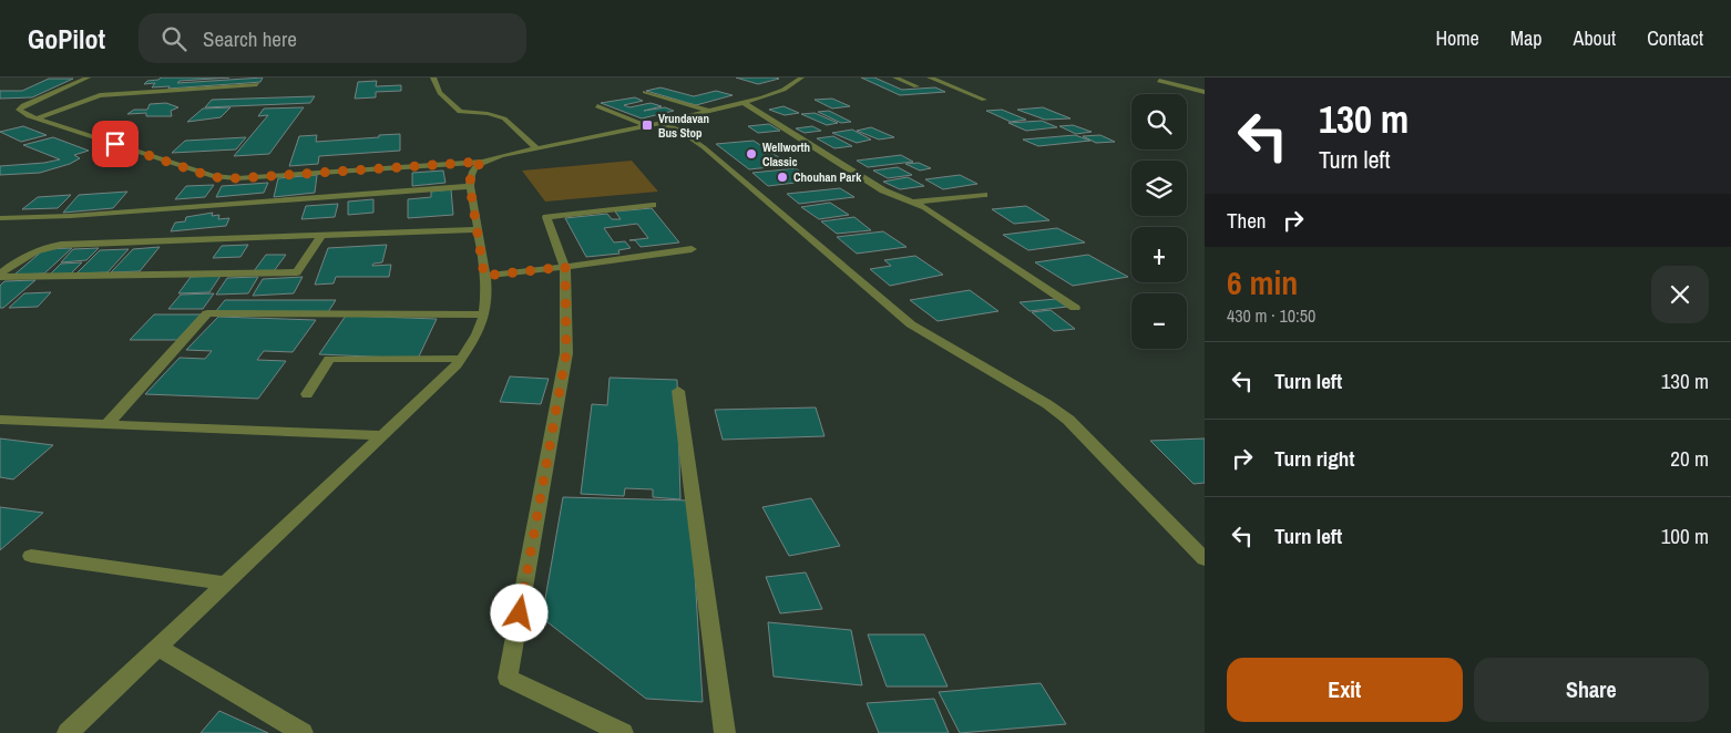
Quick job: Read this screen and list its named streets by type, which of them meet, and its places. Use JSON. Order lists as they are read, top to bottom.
{
  "places": {
    "transit": ["Vrundavan Bus Stop"],
    "other": ["Wellworth Classic", "Chouhan Park"]
  },
  "page": {
    "header": "GoPilot",
    "search": "Search here",
    "nav": [
      "Home",
      "Map",
      "About",
      "Contact"
    ],
    "turn": ["130 m", "Turn left"],
    "map_buttons": ["+", "−"],
    "then": "Then",
    "heading": ["6 min", "430 m · 10:50"],
    "list": [
      {
        "name": "Turn left",
        "value": "130 m"
      },
      {
        "name": "Turn right",
        "value": "20 m"
      },
      {
        "name": "Turn left",
        "value": "100 m"
      }
    ],
    "buttons": ["Exit", "Share"]
  }
}
